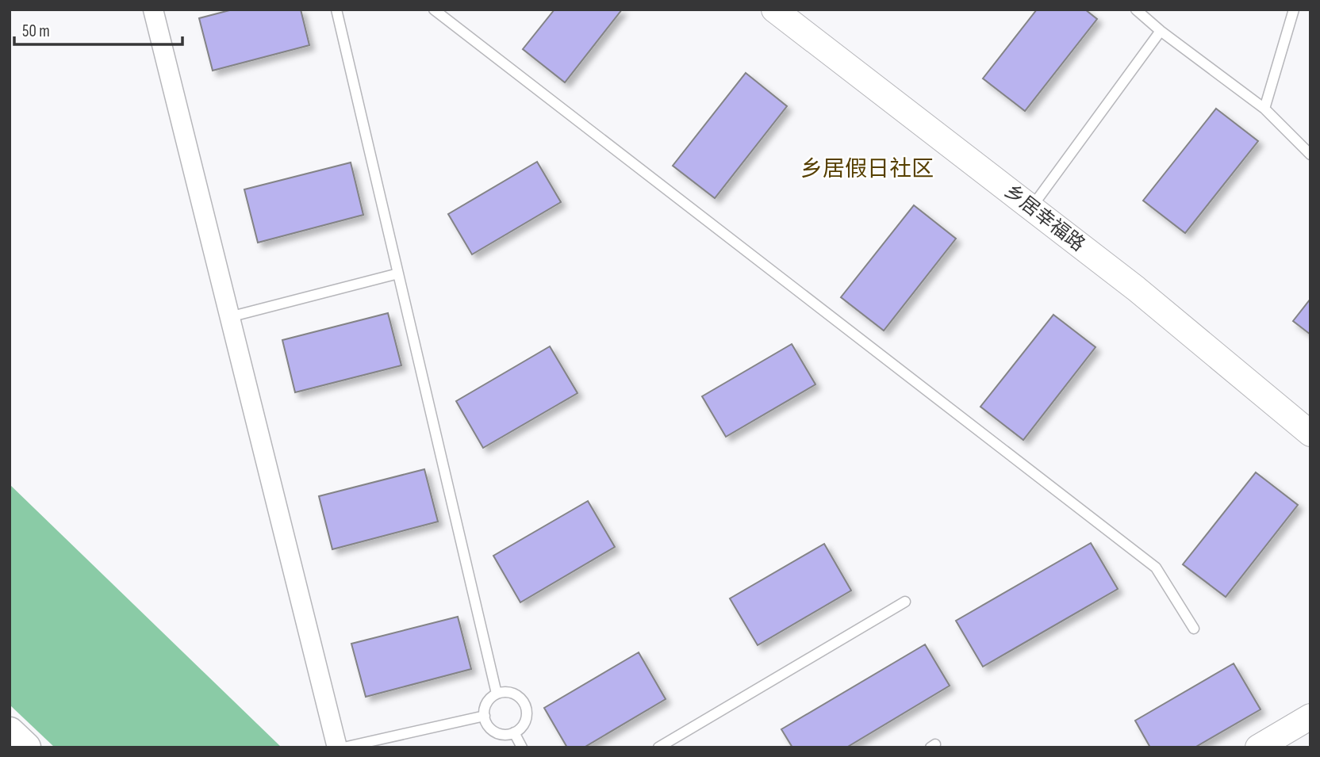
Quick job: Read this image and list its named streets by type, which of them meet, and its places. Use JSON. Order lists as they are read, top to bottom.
{
  "streets": {
    "street": ["乡居幸福路"]
  },
  "districts": ["乡居假日社区"],
  "scale_bar": "50 m"
}
